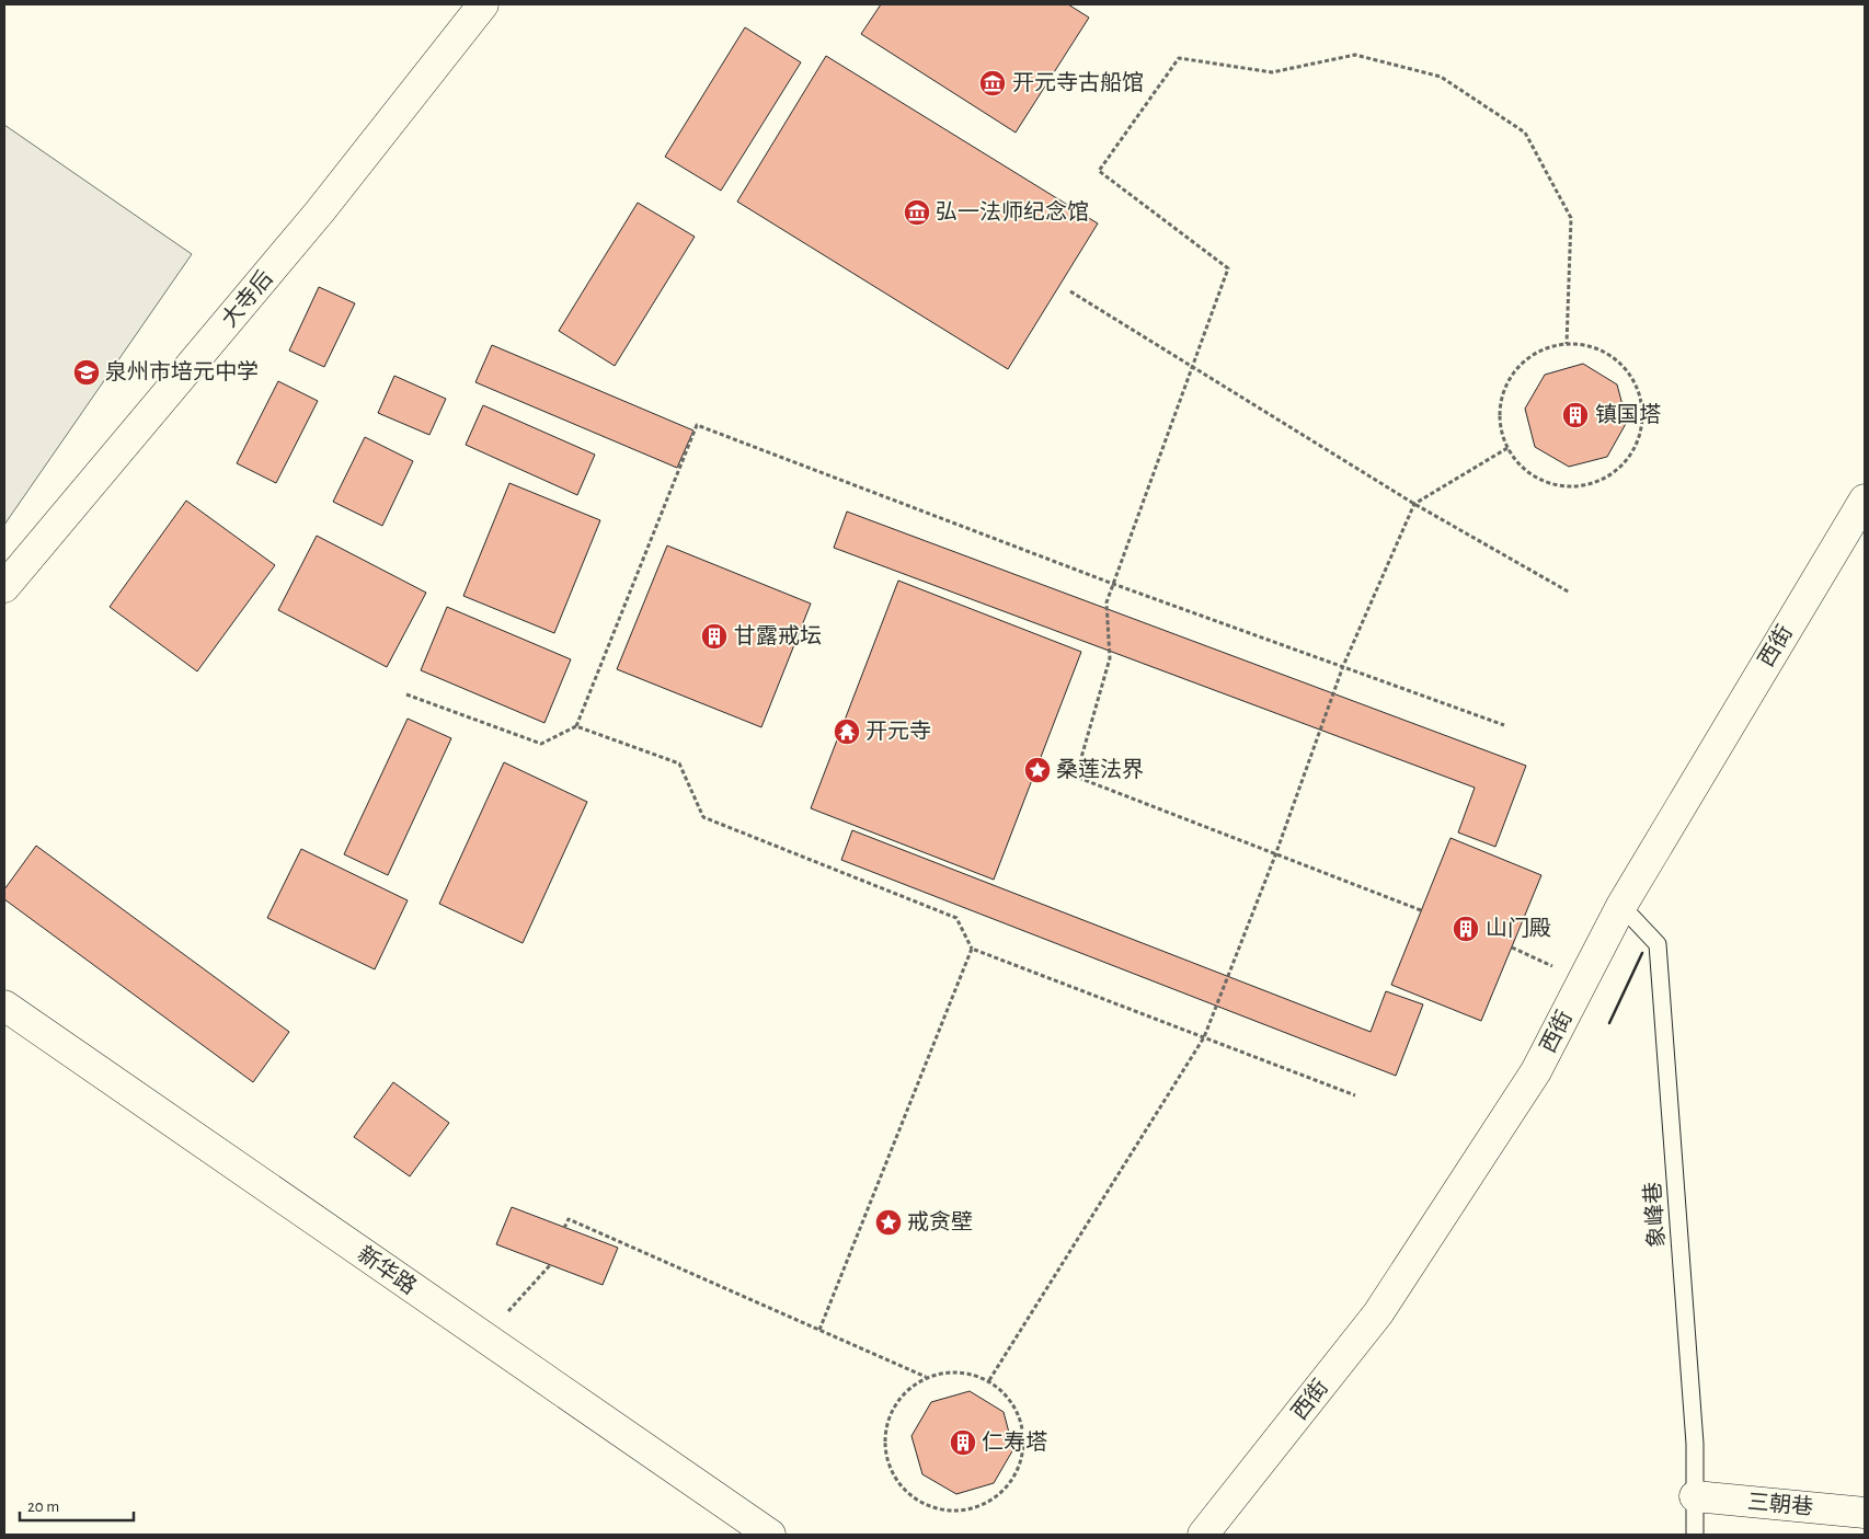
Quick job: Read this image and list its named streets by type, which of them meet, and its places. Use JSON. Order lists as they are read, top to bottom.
{
  "streets": {
    "street": [
      "大寺后",
      "西街",
      "新华路",
      "三朝巷"
    ],
    "lane": ["象峰巷"]
  },
  "crossings": [
    ["西街", "象峰巷"],
    ["象峰巷", "三朝巷"]
  ],
  "places": {
    "museum": ["开元寺古船馆", "弘一法师纪念馆"],
    "school or university": ["泉州市培元中学"],
    "building": [
      "镇国塔",
      "甘露戒坛",
      "山门殿",
      "仁寿塔"
    ],
    "temple": ["开元寺"],
    "place": ["桑莲法界", "戒贪壁"]
  },
  "scale_bar": "20 m"
}
